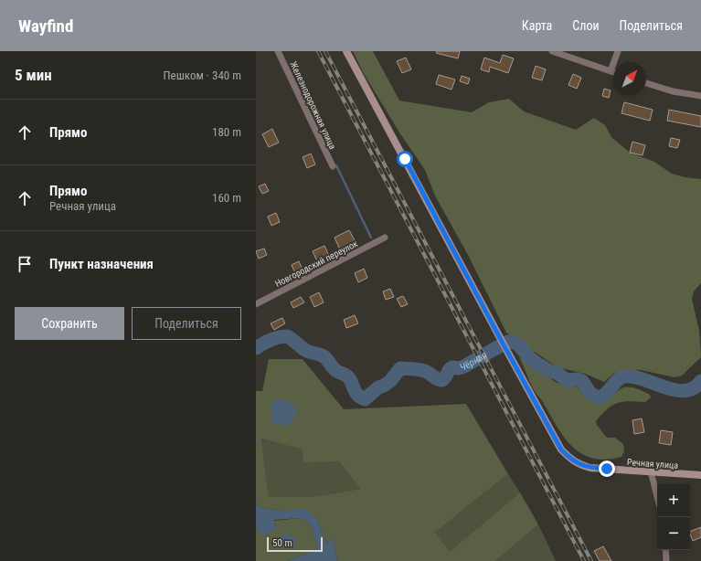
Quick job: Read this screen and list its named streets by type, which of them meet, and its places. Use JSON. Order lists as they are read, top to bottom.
{
  "streets": {
    "street": ["Железнодорожная улица", "Новгородский переулок", "Речная улица"]
  },
  "water": ["Чёрная"],
  "scale_bar": "50 m",
  "north": "top right",
  "page": {
    "header": "Wayfind",
    "nav": ["Карта", "Слои", "Поделиться"],
    "heading": ["5 мин", "Пешком · 340 m"],
    "list": [
      ["Прямо", "180 m"],
      ["Прямо", "Речная улица", "160 m"],
      "Пункт назначения"
    ],
    "buttons": ["Сохранить", "Поделиться"],
    "map_buttons": ["+", "−"],
    "scale": "50 m"
  }
}
